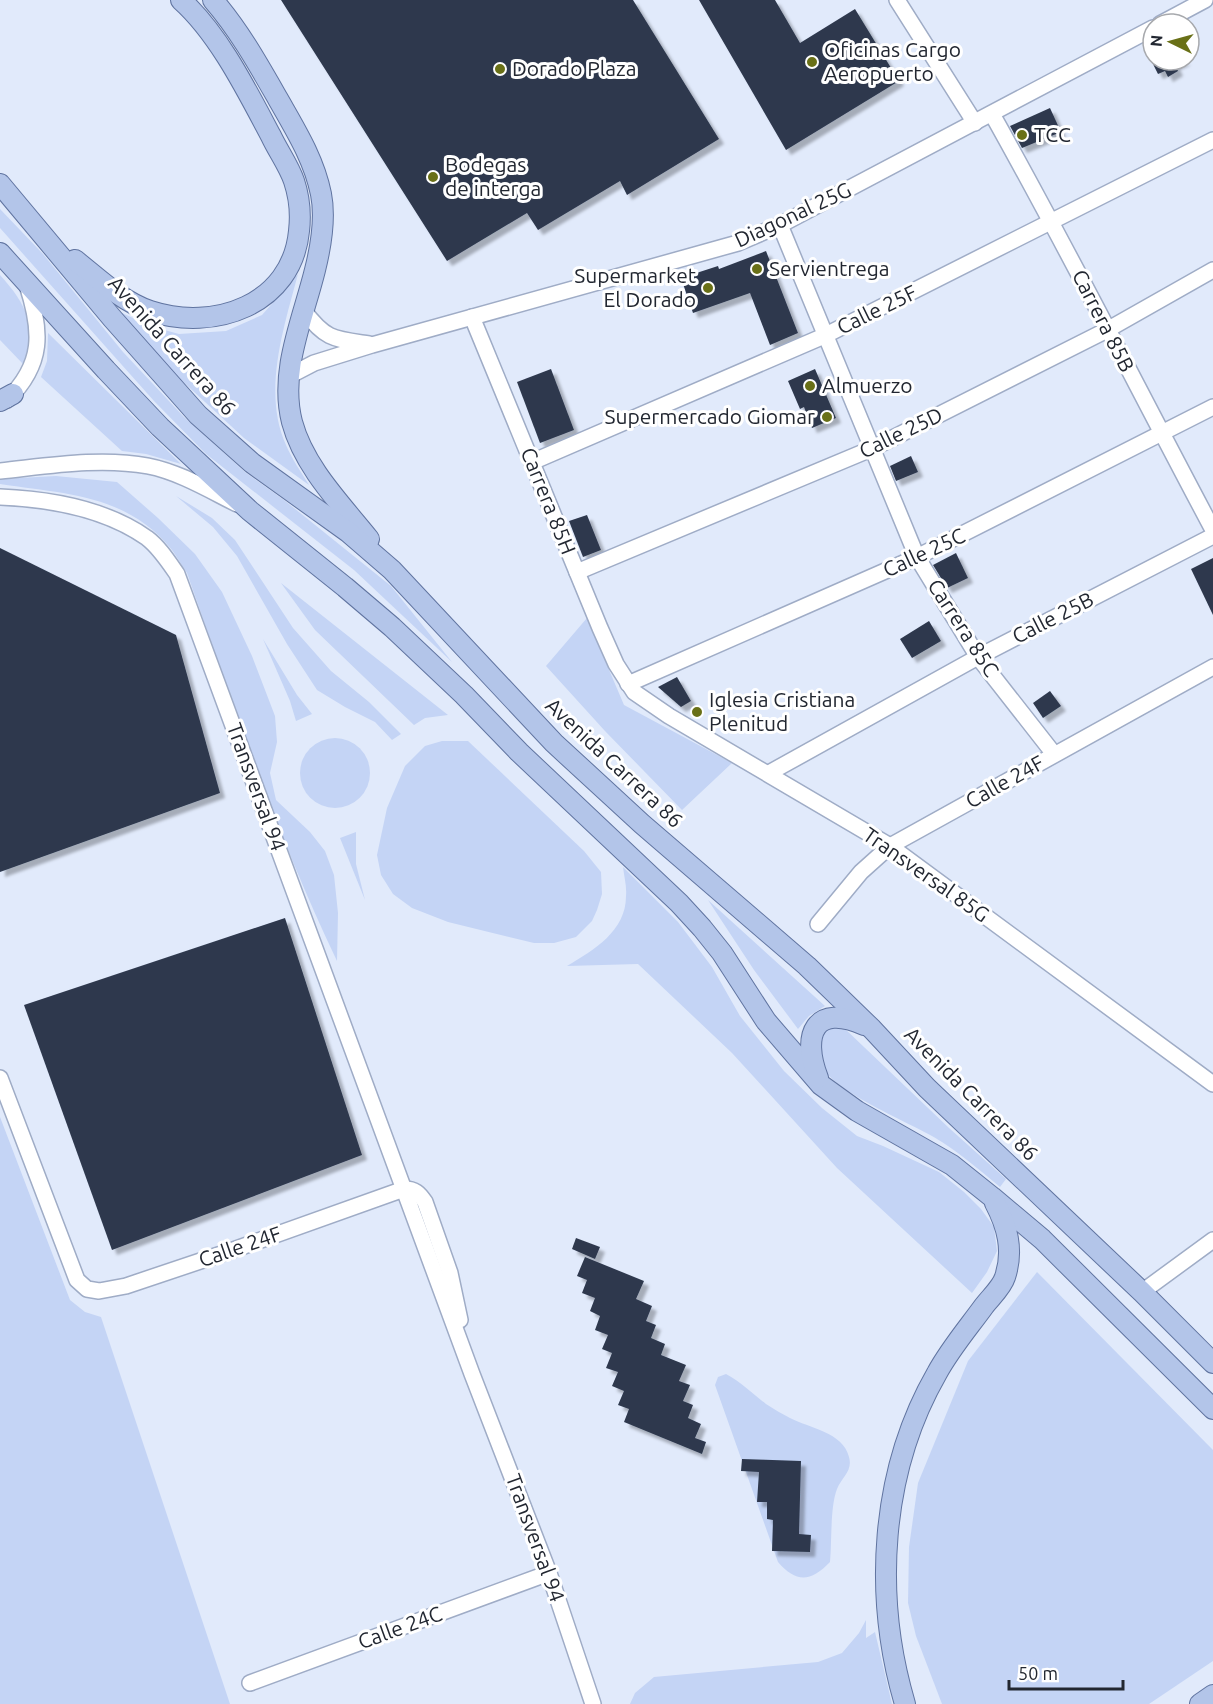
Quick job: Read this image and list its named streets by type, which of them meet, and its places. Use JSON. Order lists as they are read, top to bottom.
{
  "streets": {
    "main road": ["Avenida Carrera 86"],
    "street": [
      "Diagonal 25G",
      "Calle 25F",
      "Carrera 85B",
      "Calle 25D",
      "Carrera 85H",
      "Calle 25C",
      "Calle 25B",
      "Carrera 85C",
      "Calle 24F",
      "Transversal 94",
      "Transversal 85G",
      "Calle 24C"
    ]
  },
  "crossings": [
    ["Diagonal 25G", "Carrera 85B"],
    ["Diagonal 25G", "Carrera 85H"],
    ["Diagonal 25G", "Carrera 85C"],
    ["Calle 25F", "Carrera 85B"],
    ["Calle 25F", "Carrera 85H"],
    ["Calle 25F", "Carrera 85C"],
    ["Carrera 85B", "Calle 25D"],
    ["Carrera 85B", "Calle 25C"],
    ["Calle 25D", "Carrera 85H"],
    ["Calle 25D", "Carrera 85C"],
    ["Carrera 85H", "Calle 25C"],
    ["Carrera 85H", "Transversal 85G"],
    ["Calle 25C", "Carrera 85C"],
    ["Calle 25C", "Transversal 85G"],
    ["Calle 25B", "Carrera 85C"],
    ["Calle 25B", "Transversal 85G"],
    ["Carrera 85C", "Calle 24F"],
    ["Calle 24F", "Transversal 94"],
    ["Calle 24F", "Transversal 85G"],
    ["Transversal 94", "Calle 24C"]
  ],
  "places": [
    "Oficinas Cargo Aeropuerto",
    "Dorado Plaza",
    "TCC",
    "Bodegas de interga",
    "Servientrega",
    "Supermarket El Dorado",
    "Almuerzo",
    "Supermercado Giomar",
    "Iglesia Cristiana Plenitud"
  ],
  "scale_bar": "50 m",
  "north": "left"
}
